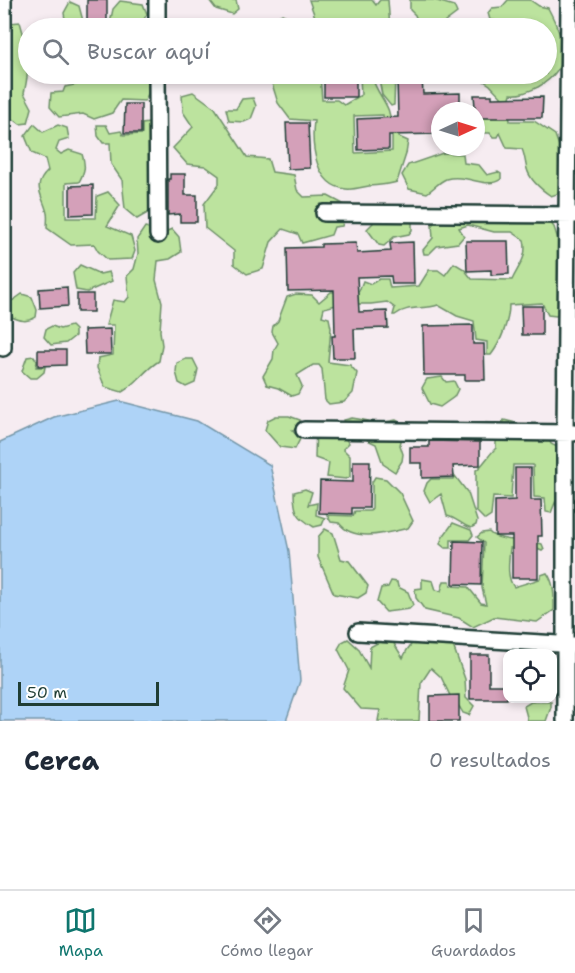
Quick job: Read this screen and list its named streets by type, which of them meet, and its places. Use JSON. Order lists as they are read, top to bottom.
{
  "scale_bar": "50 m",
  "north": "right",
  "page": {
    "search": "Buscar aquí",
    "scale": "50 m",
    "heading": ["Cerca", "0 resultados"],
    "nav": ["Mapa", "Cómo llegar", "Guardados"]
  }
}
